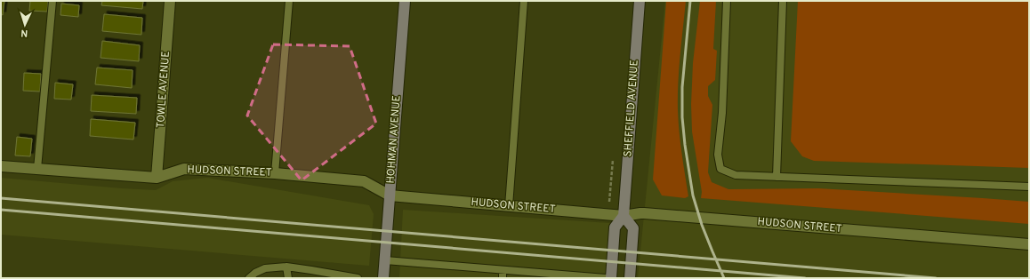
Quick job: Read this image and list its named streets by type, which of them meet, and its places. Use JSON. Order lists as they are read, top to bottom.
{
  "streets": {
    "main road": ["SHEFFIELD AVENUE", "HOHMAN AVENUE"],
    "street": ["TOWLE AVENUE", "HUDSON STREET"]
  },
  "crossings": [
    ["TOWLE AVENUE", "HUDSON STREET"],
    ["SHEFFIELD AVENUE", "HUDSON STREET"],
    ["HOHMAN AVENUE", "HUDSON STREET"]
  ],
  "north": "bottom"
}
